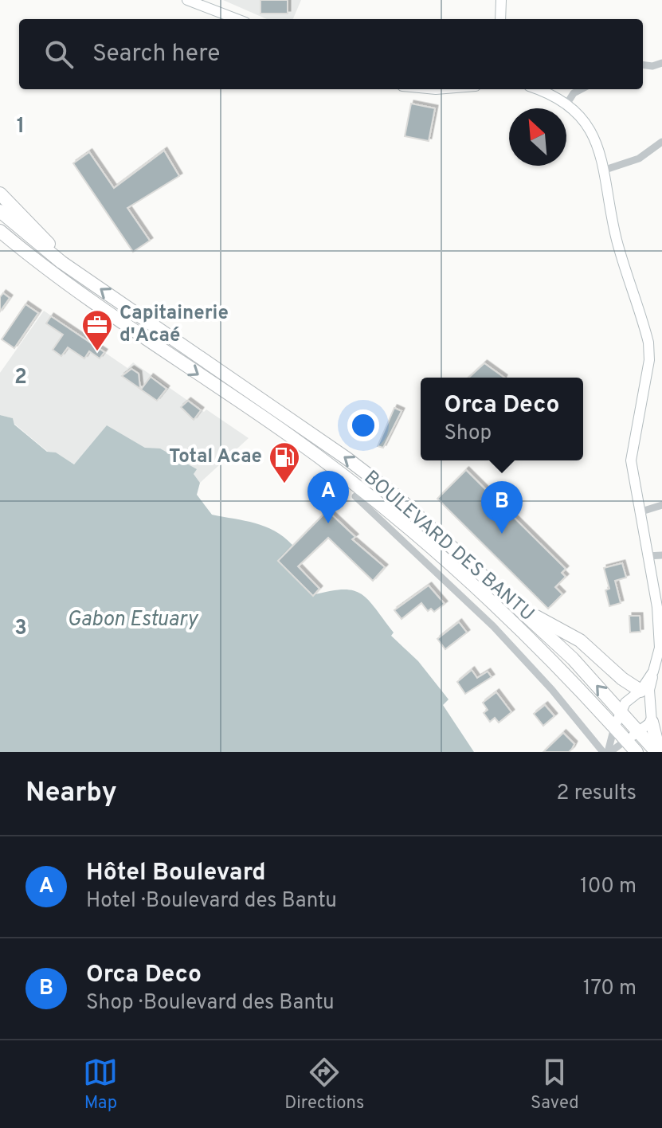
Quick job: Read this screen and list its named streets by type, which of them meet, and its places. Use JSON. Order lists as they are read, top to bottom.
{
  "streets": {
    "highway": ["BOULEVARD DES BANTU"]
  },
  "water": ["Gabon Estuary"],
  "places": {
    "office": ["Capitainerie d'Acaé"],
    "fuel station": ["Total Acae"]
  },
  "north": "top left",
  "page": {
    "search": "Search here",
    "popup": ["Orca Deco", "Shop"],
    "pins": ["A", "B"],
    "heading": ["Nearby", "2 results"],
    "list": [
      {
        "mark": "A",
        "name": "Hôtel Boulevard",
        "note": "Hotel · Boulevard des Bantu",
        "value": "100 m"
      },
      {
        "mark": "B",
        "name": "Orca Deco",
        "note": "Shop · Boulevard des Bantu",
        "value": "170 m"
      }
    ],
    "nav": ["Map", "Directions", "Saved"]
  },
  "grid": {
    "rows": ["1", "2", "3"]
  }
}
